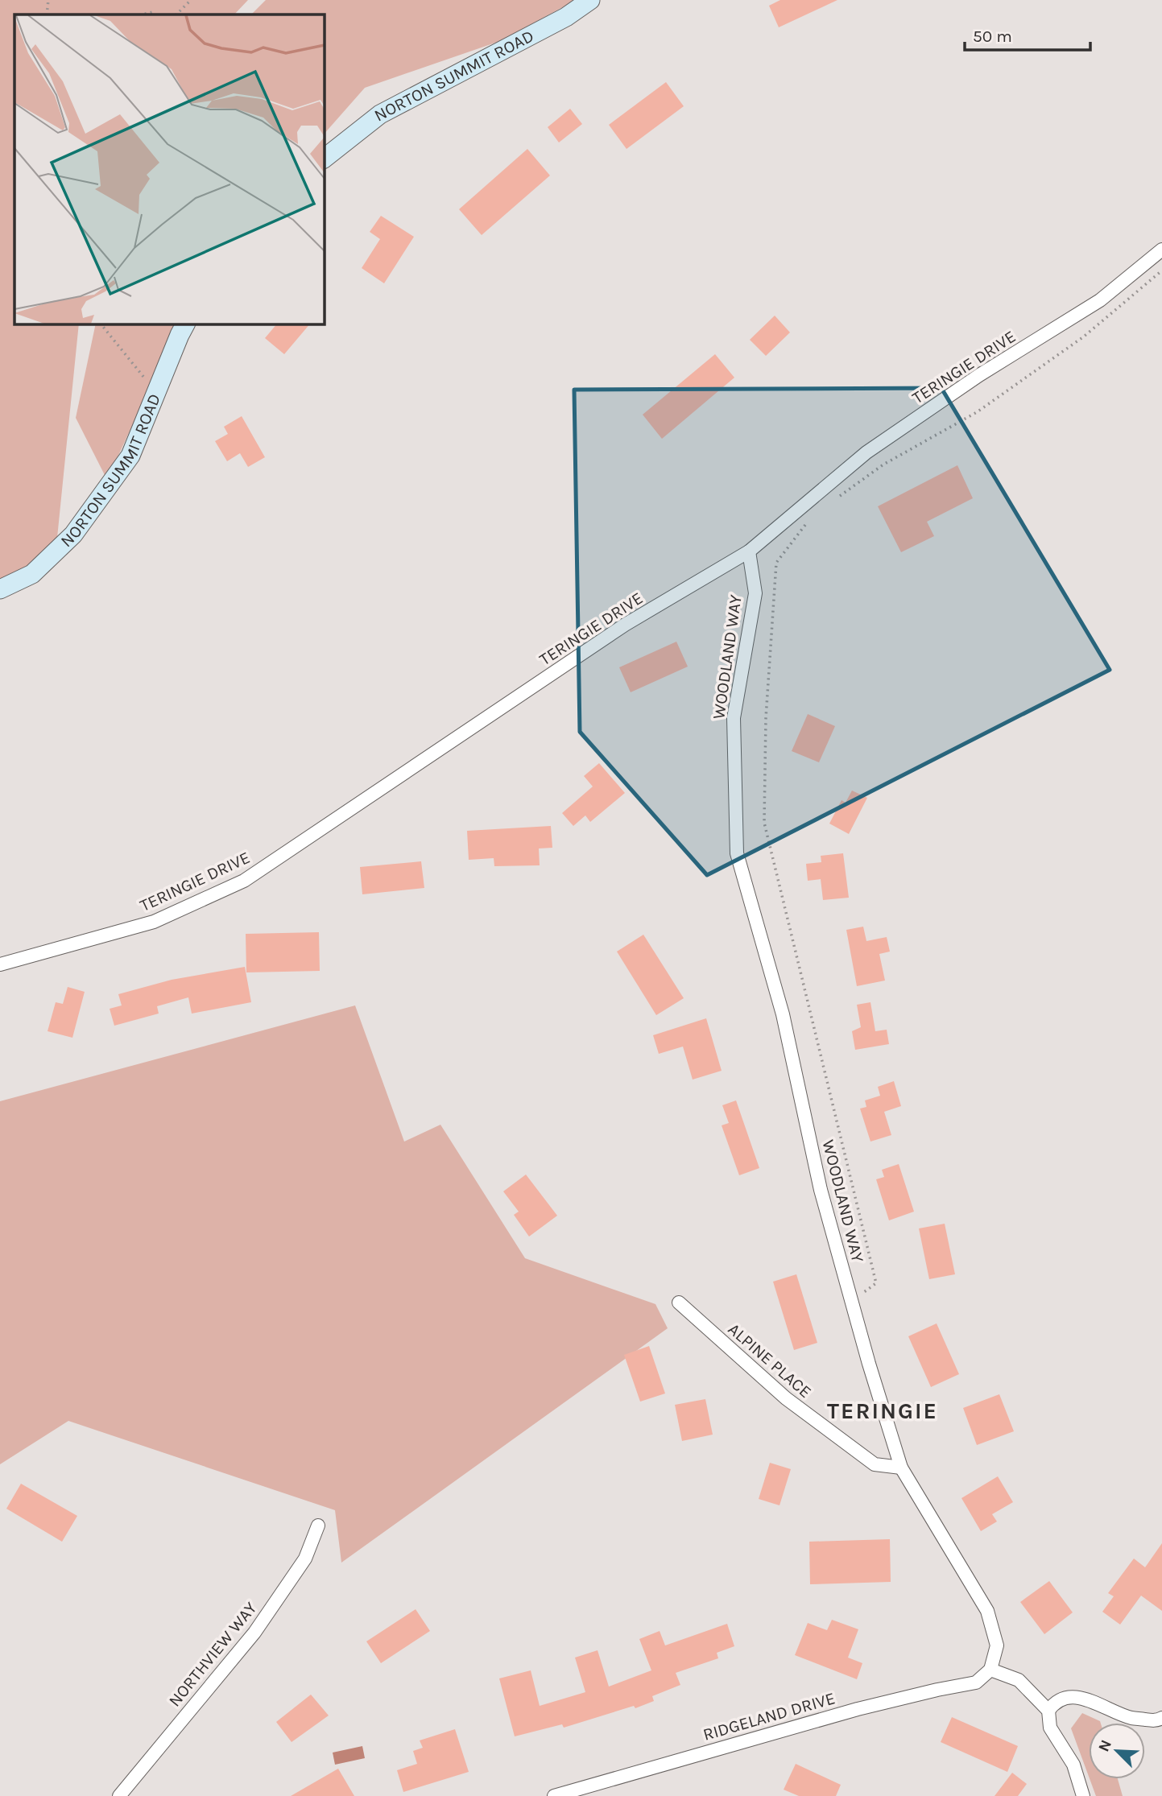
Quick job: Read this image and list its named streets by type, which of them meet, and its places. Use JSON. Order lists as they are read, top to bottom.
{
  "streets": {
    "main road": ["NORTON SUMMIT ROAD"],
    "street": [
      "TERINGIE DRIVE",
      "WOODLAND WAY",
      "ALPINE PLACE",
      "NORTHVIEW WAY",
      "RIDGELAND DRIVE"
    ]
  },
  "crossings": [
    ["TERINGIE DRIVE", "WOODLAND WAY"],
    ["WOODLAND WAY", "ALPINE PLACE"],
    ["WOODLAND WAY", "RIDGELAND DRIVE"]
  ],
  "districts": ["TERINGIE"],
  "scale_bar": "50 m",
  "north": "top left"
}
